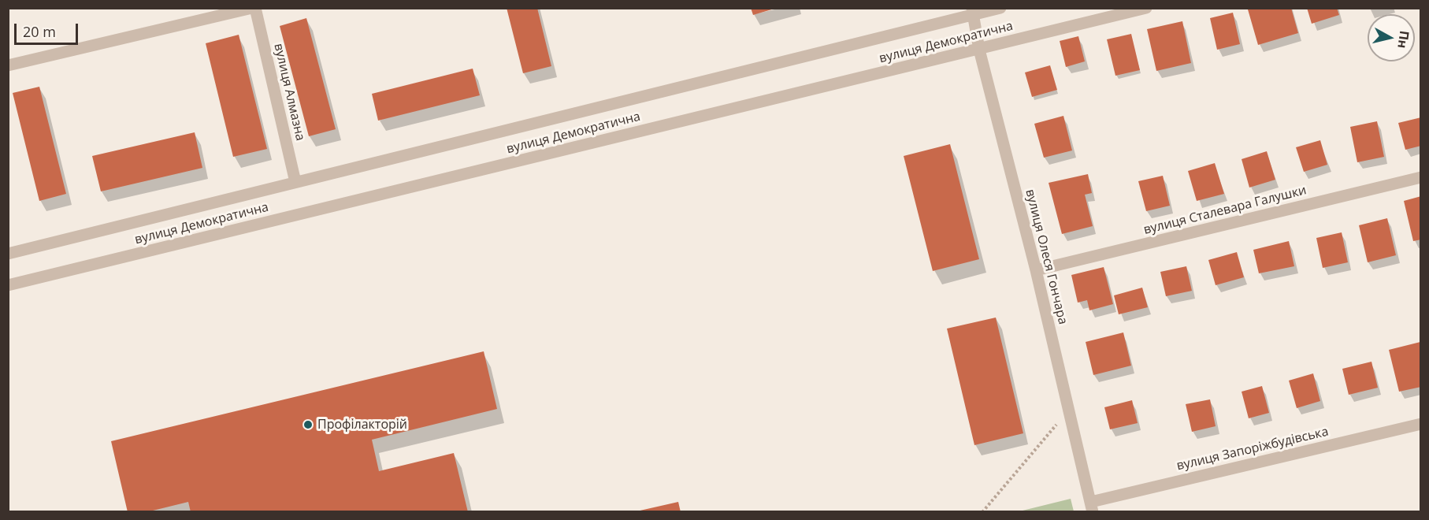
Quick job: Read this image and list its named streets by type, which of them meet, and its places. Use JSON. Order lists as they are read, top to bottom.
{
  "streets": {
    "street": [
      "вулиця Демократична",
      "вулиця Алмазна",
      "вулиця Сталевара Галушки",
      "вулиця Олеся Гончара",
      "вулиця Запоріжбудівська"
    ]
  },
  "crossings": [
    ["вулиця Демократична", "вулиця Алмазна"],
    ["вулиця Демократична", "вулиця Олеся Гончара"],
    ["вулиця Сталевара Галушки", "вулиця Олеся Гончара"],
    ["вулиця Олеся Гончара", "вулиця Запоріжбудівська"]
  ],
  "places": ["Профілакторій"],
  "scale_bar": "20 m",
  "north": "right"
}
